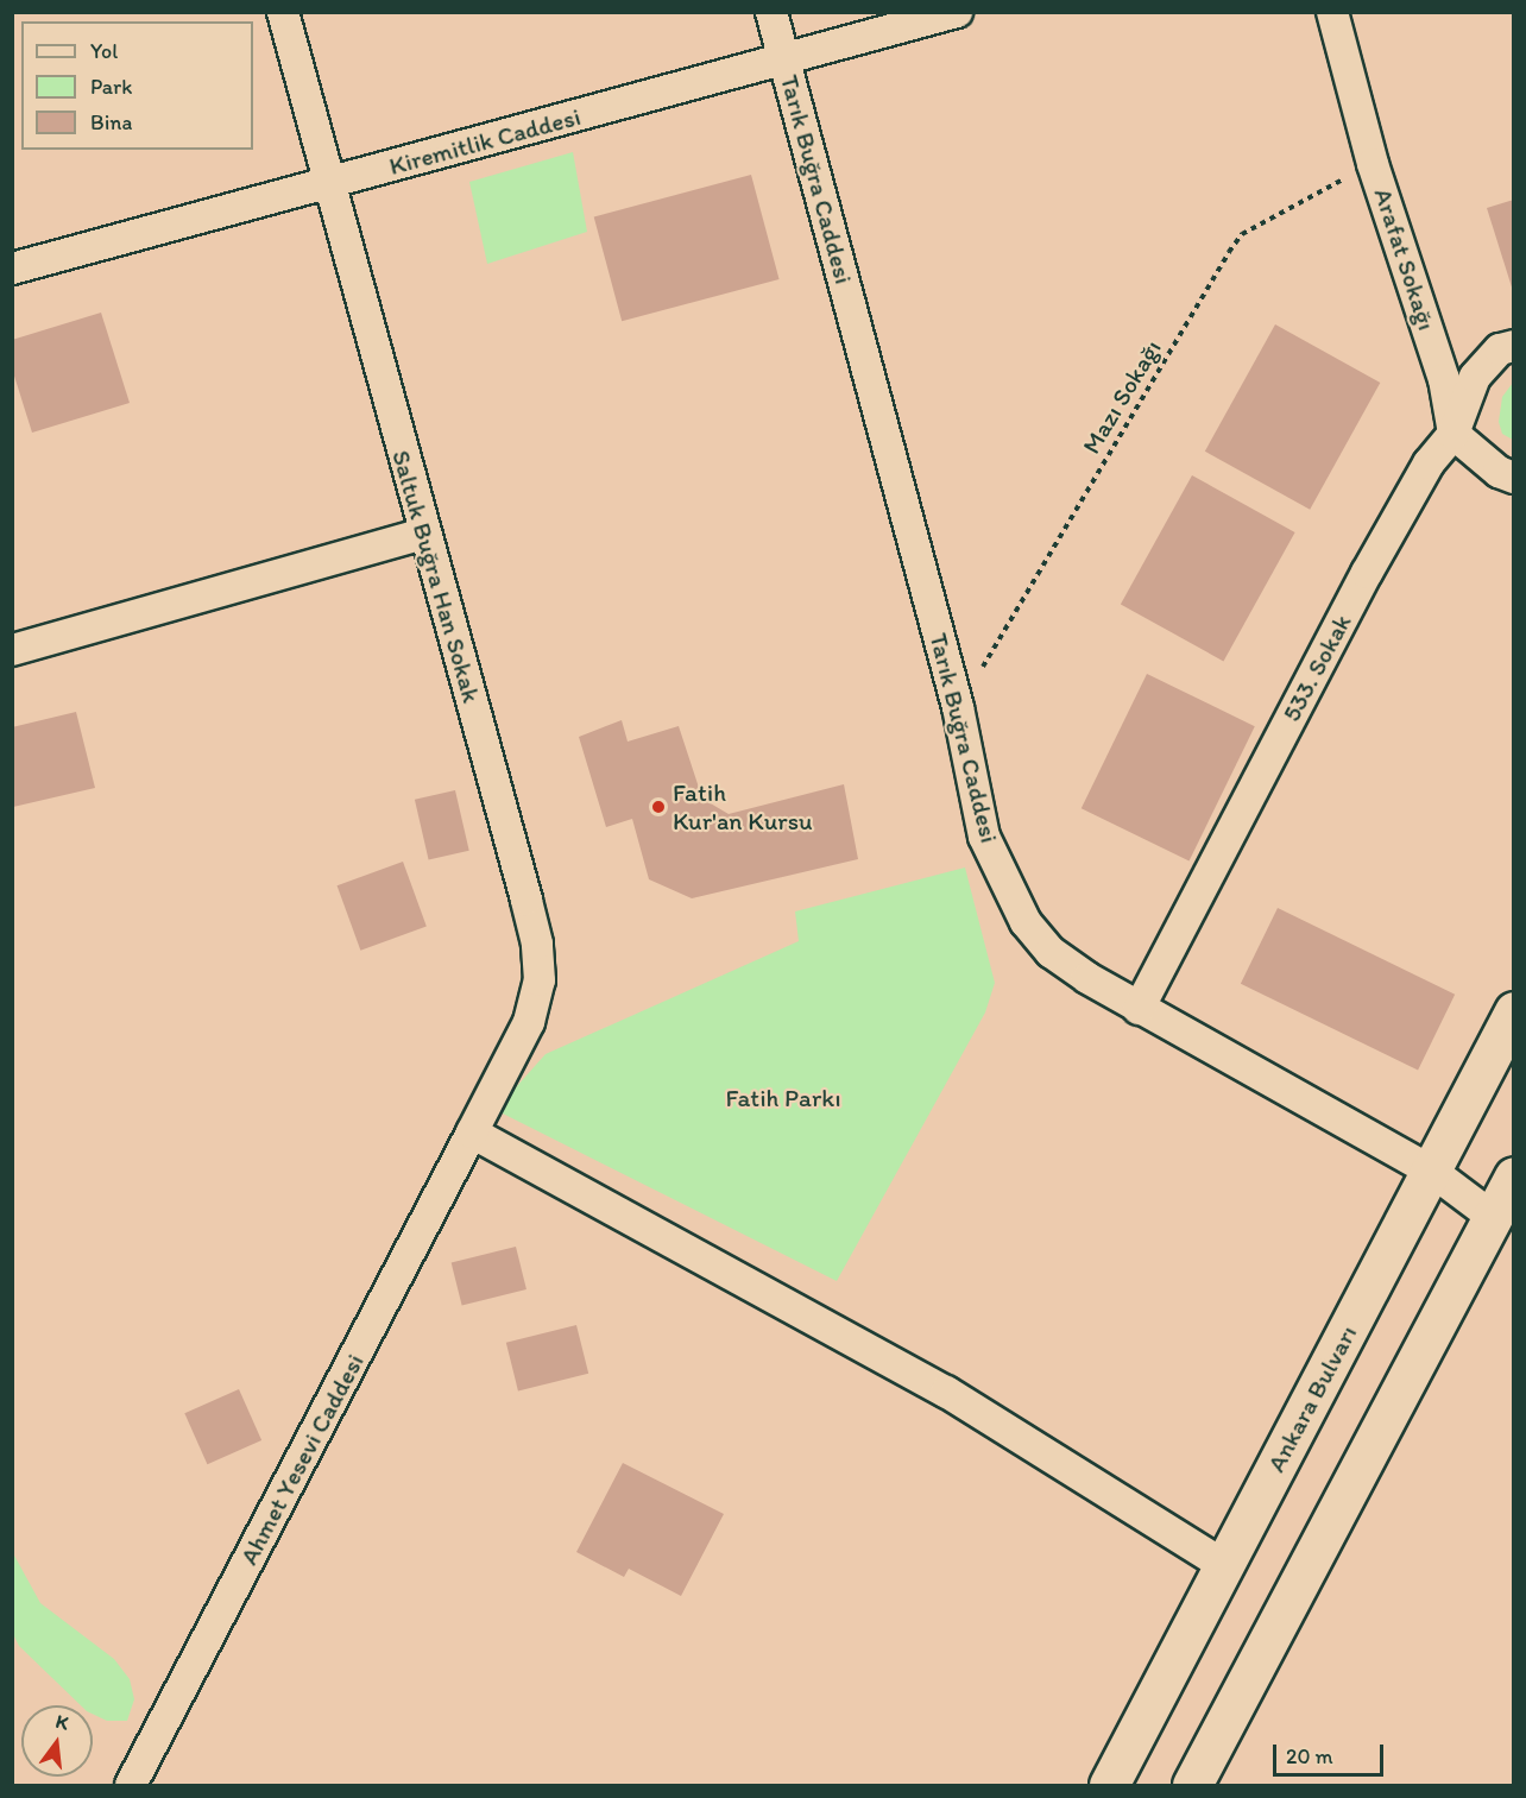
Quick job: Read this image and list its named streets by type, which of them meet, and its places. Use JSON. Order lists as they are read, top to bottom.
{
  "streets": {
    "main road": ["Ankara Bulvarı"],
    "street": [
      "Kiremitlik Caddesi",
      "Tarık Buğra Caddesi",
      "Arafat Sokağı",
      "Saltuk Buğra Han Sokak",
      "533. Sokak",
      "Ahmet Yesevi Caddesi"
    ],
    "path": ["Mazı Sokağı"]
  },
  "crossings": [
    ["Kiremitlik Caddesi", "Tarık Buğra Caddesi"],
    ["Kiremitlik Caddesi", "Saltuk Buğra Han Sokak"],
    ["Tarık Buğra Caddesi", "Mazı Sokağı"],
    ["Tarık Buğra Caddesi", "533. Sokak"],
    ["Tarık Buğra Caddesi", "Ankara Bulvarı"],
    ["Arafat Sokağı", "Mazı Sokağı"],
    ["Arafat Sokağı", "533. Sokak"],
    ["Saltuk Buğra Han Sokak", "Ahmet Yesevi Caddesi"]
  ],
  "parks": ["Fatih Parkı"],
  "places": ["Fatih Kur'an Kursu"],
  "legend": ["Yol", "Park", "Bina"],
  "scale_bar": "20 m",
  "north": "top"
}
